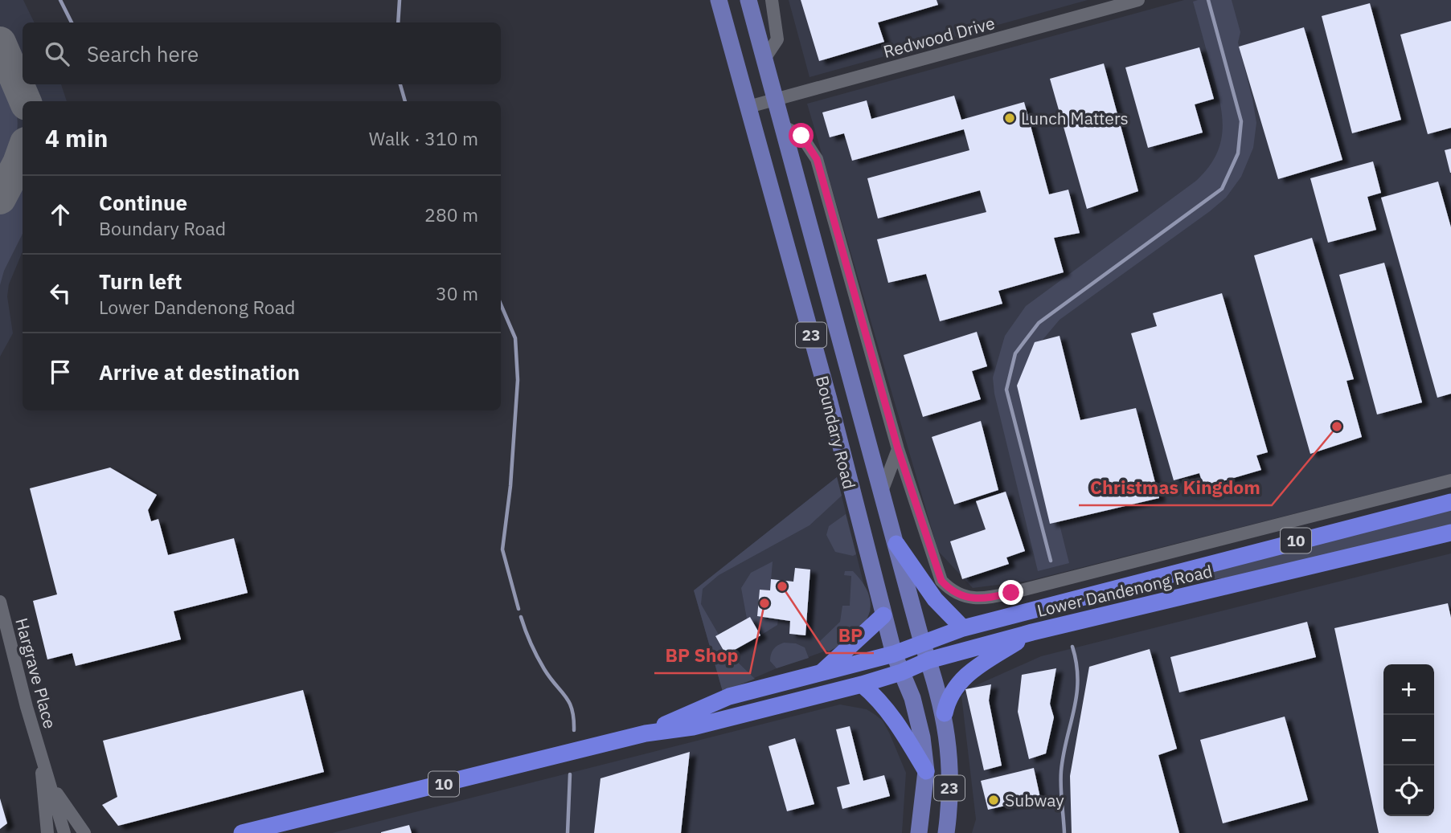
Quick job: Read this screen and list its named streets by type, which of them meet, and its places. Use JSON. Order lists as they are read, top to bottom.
{
  "streets": {
    "highway": ["10", "Lower Dandenong Road"],
    "main road": ["23", "Boundary Road"],
    "street": ["Redwood Drive", "Hargrave Place"]
  },
  "crossings": [
    ["Redwood Drive", "Boundary Road"],
    ["Boundary Road", "Lower Dandenong Road"]
  ],
  "places": [
    "Lunch Matters",
    "Christmas Kingdom",
    "BP",
    "BP Shop",
    "Subway"
  ],
  "page": {
    "search": "Search here",
    "heading": ["4 min", "Walk · 310 m"],
    "list": [
      ["Continue", "Boundary Road", "280 m"],
      ["Turn left", "Lower Dandenong Road", "30 m"],
      "Arrive at destination"
    ],
    "map_buttons": ["+", "−"]
  }
}
